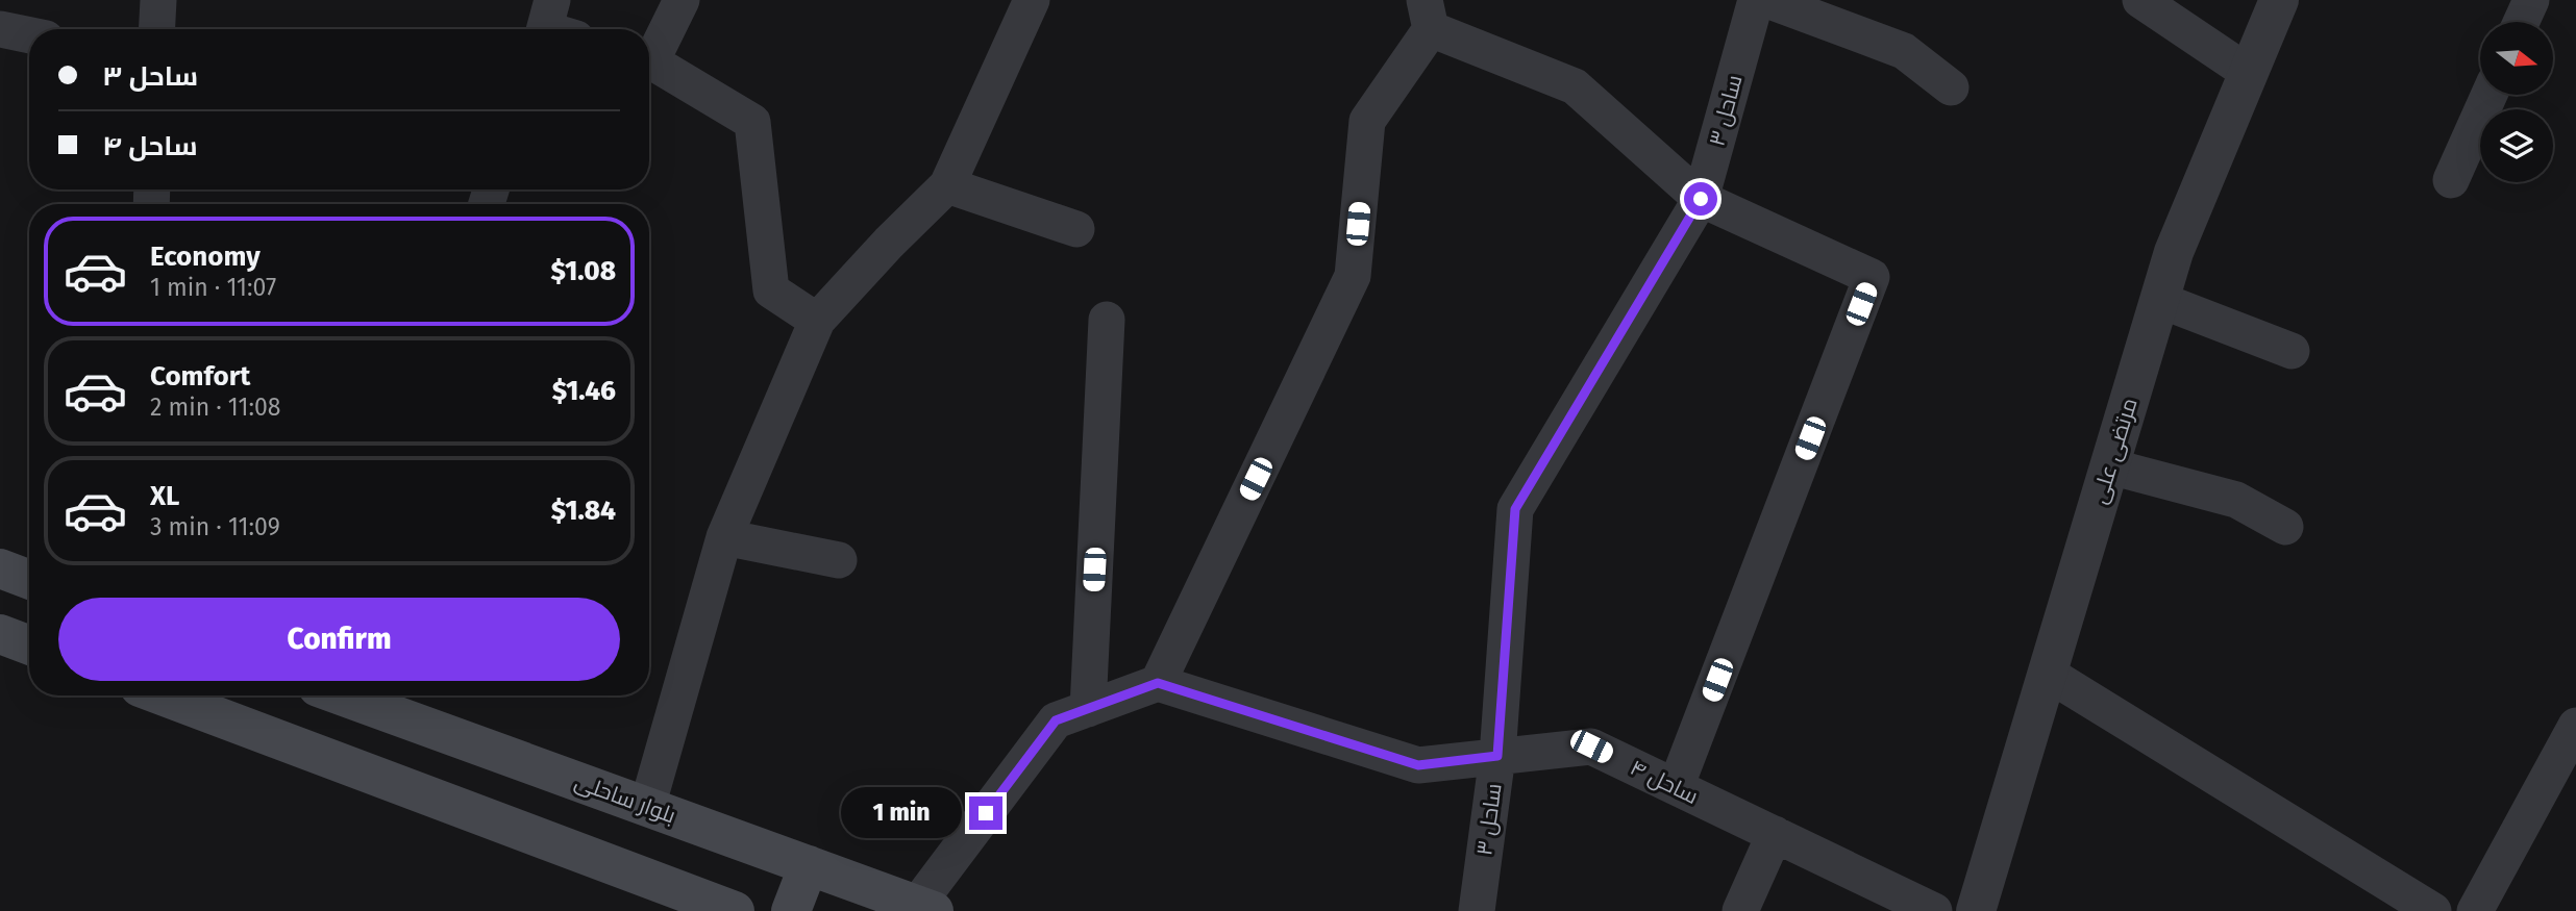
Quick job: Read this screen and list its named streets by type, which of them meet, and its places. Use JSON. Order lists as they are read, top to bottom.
{
  "streets": {
    "main road": ["بلوار ساحلی"],
    "street": ["ساحل ۳", "مرتضی علی", "ساحل ۴"]
  },
  "crossings": [
    ["ساحل ۳", "ساحل ۴"]
  ],
  "north": "right",
  "page": {
    "banner": ["ساحل ۳", "ساحل ۴"],
    "list": [
      {
        "name": "Economy",
        "note": "1 min · 11:07",
        "value": "$1.08"
      },
      {
        "name": "Comfort",
        "note": "2 min · 11:08",
        "value": "$1.46"
      },
      {
        "name": "XL",
        "note": "3 min · 11:09",
        "value": "$1.84"
      }
    ],
    "buttons": "Confirm",
    "bubble": "1 min"
  }
}
